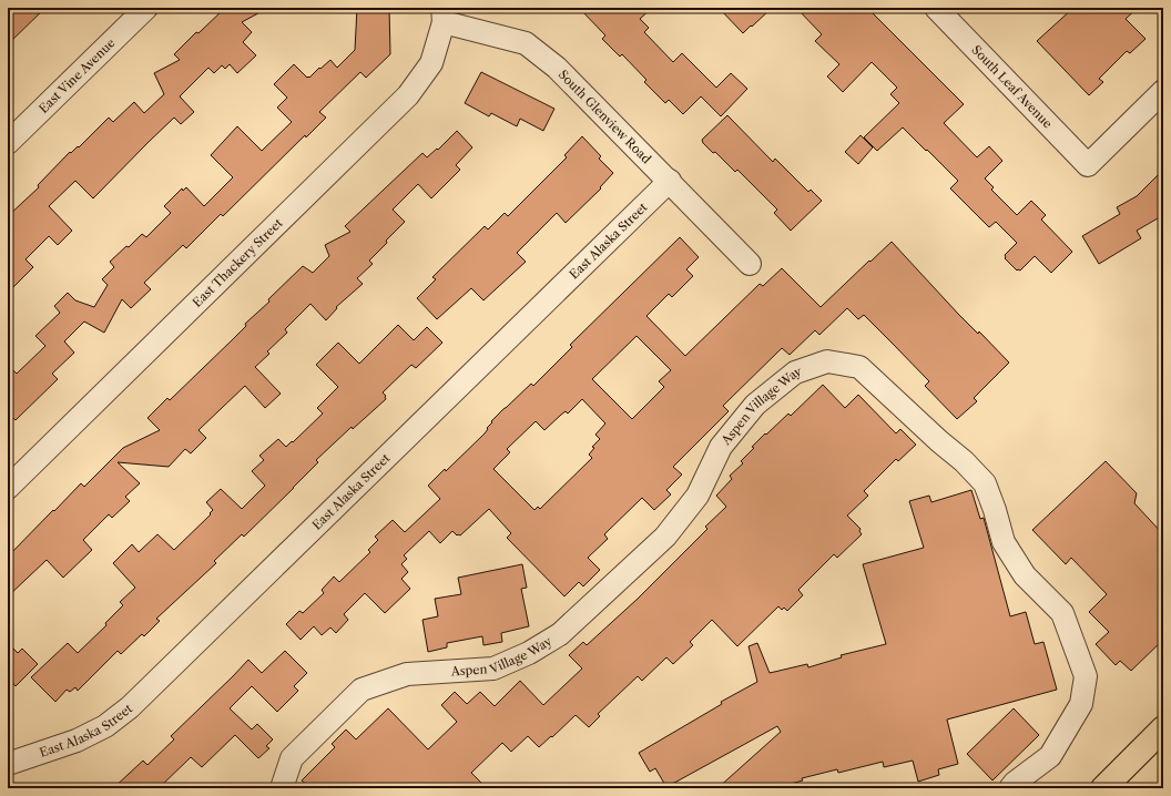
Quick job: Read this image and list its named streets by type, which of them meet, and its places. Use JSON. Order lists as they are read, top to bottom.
{
  "streets": {
    "street": [
      "East Vine Avenue",
      "South Leaf Avenue",
      "South Glenview Road",
      "East Alaska Street",
      "East Thackery Street",
      "Aspen Village Way"
    ]
  },
  "crossings": [
    ["South Glenview Road", "East Alaska Street"],
    ["South Glenview Road", "East Thackery Street"]
  ]
}
